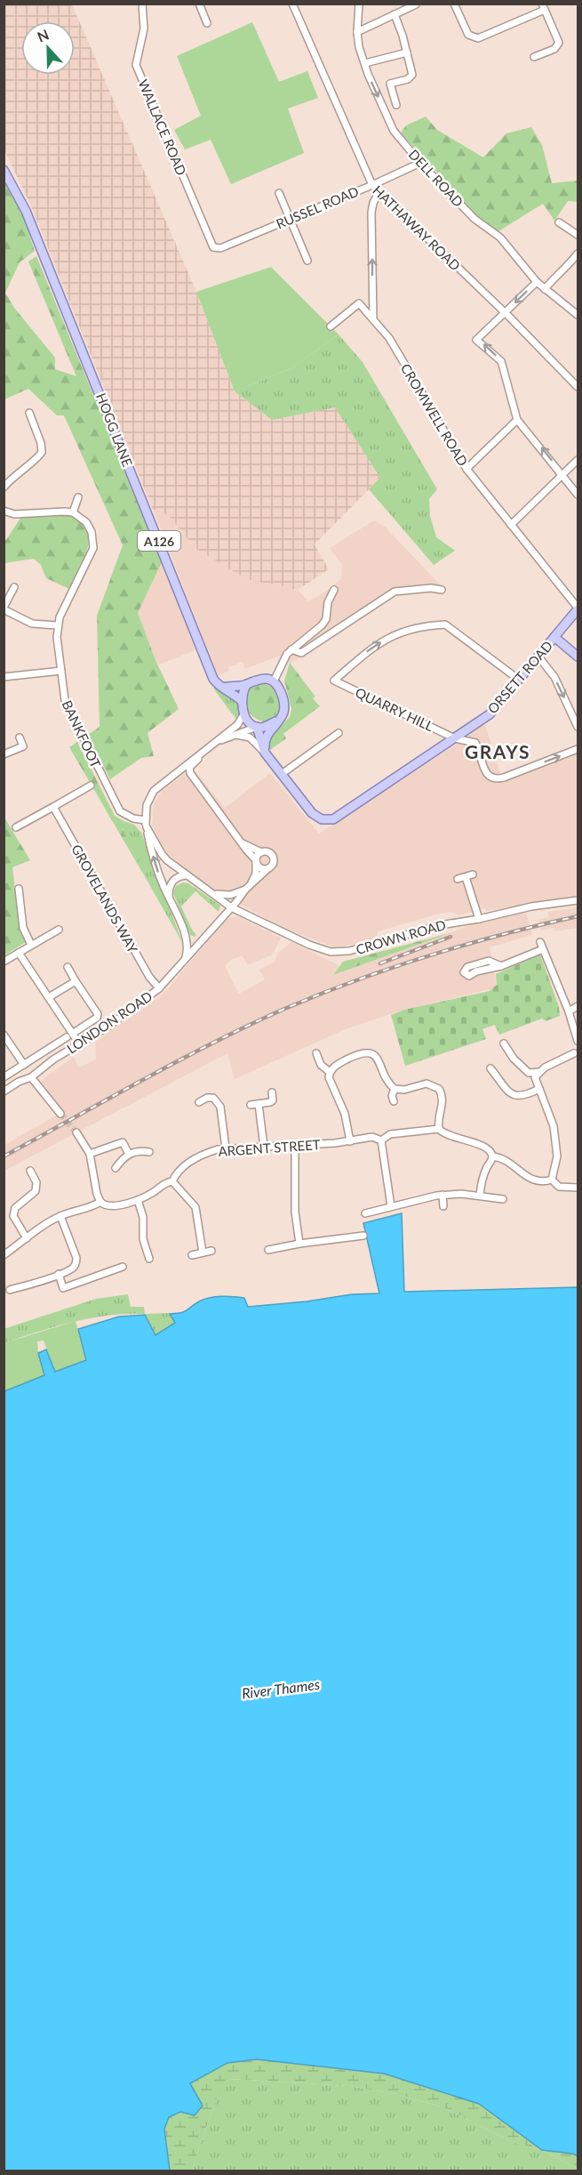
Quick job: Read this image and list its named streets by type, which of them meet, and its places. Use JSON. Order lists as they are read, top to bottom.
{
  "streets": {
    "main road": ["HOGG LANE", "A126", "ORSETT ROAD"],
    "street": [
      "WALLACE ROAD",
      "DELL ROAD",
      "RUSSEL ROAD",
      "HATHAWAY ROAD",
      "CROMWELL ROAD",
      "QUARRY HILL",
      "BANKFOOT",
      "GROVELANDS WAY",
      "CROWN ROAD",
      "LONDON ROAD",
      "ARGENT STREET"
    ]
  },
  "crossings": [
    ["WALLACE ROAD", "RUSSEL ROAD"],
    ["DELL ROAD", "RUSSEL ROAD"],
    ["RUSSEL ROAD", "HATHAWAY ROAD"],
    ["CROMWELL ROAD", "ORSETT ROAD"],
    ["ORSETT ROAD", "QUARRY HILL"],
    ["GROVELANDS WAY", "LONDON ROAD"],
    ["CROWN ROAD", "LONDON ROAD"]
  ],
  "districts": ["GRAYS"],
  "water": ["River Thames"],
  "north": "top"
}
